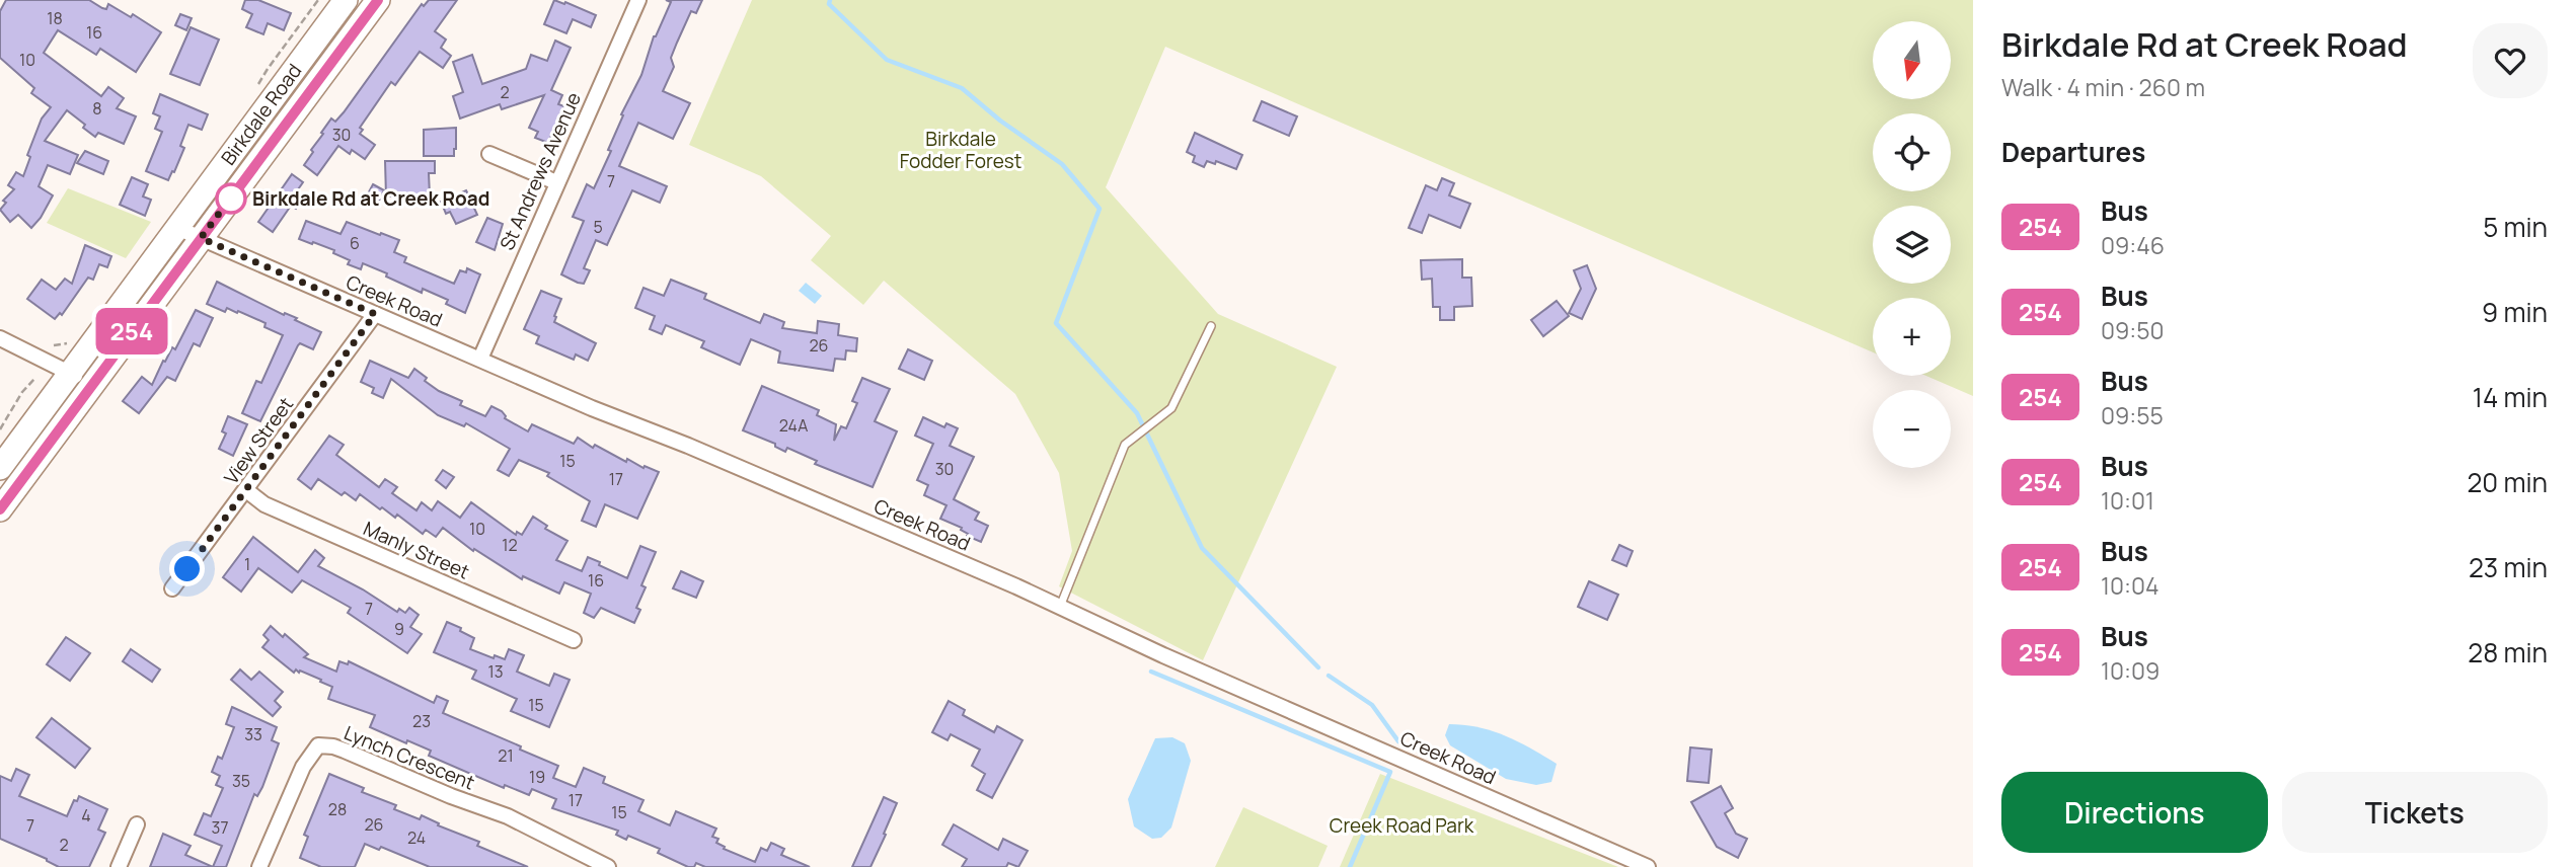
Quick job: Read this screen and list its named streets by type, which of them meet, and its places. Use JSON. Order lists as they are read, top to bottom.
{
  "streets": {
    "main road": ["Birkdale Road"],
    "street": [
      "St Andrews Avenue",
      "Creek Road",
      "View Street",
      "Manly Street",
      "Lynch Crescent"
    ]
  },
  "crossings": [
    ["Birkdale Road", "Creek Road"],
    ["St Andrews Avenue", "Creek Road"],
    ["Creek Road", "View Street"],
    ["View Street", "Manly Street"]
  ],
  "parks": ["Birkdale Fodder Forest", "Creek Road Park"],
  "places": ["Birkdale Rd at Creek Road"],
  "lines": ["bus line 254"],
  "house_numbers": [
    "18",
    "16",
    "10",
    "2",
    "8",
    "30",
    "7",
    "5",
    "6",
    "26",
    "24A",
    "15",
    "30",
    "17",
    "10",
    "12",
    "1",
    "16",
    "7",
    "9",
    "13",
    "15",
    "23",
    "33",
    "21",
    "19",
    "35",
    "17",
    "28",
    "15",
    "4",
    "26",
    "7",
    "37",
    "24",
    "2"
  ],
  "north": "bottom",
  "page": {
    "on_map": "254",
    "heading": [
      ["Birkdale Rd at Creek Road", "Walk · 4 min · 260 m"],
      "Departures"
    ],
    "map_buttons": ["+", "−"],
    "list": [
      {
        "mark": "254",
        "name": "Bus",
        "note": "09:46",
        "value": "5 min"
      },
      {
        "mark": "254",
        "name": "Bus",
        "note": "09:50",
        "value": "9 min"
      },
      {
        "mark": "254",
        "name": "Bus",
        "note": "09:55",
        "value": "14 min"
      },
      {
        "mark": "254",
        "name": "Bus",
        "note": "10:01",
        "value": "20 min"
      },
      {
        "mark": "254",
        "name": "Bus",
        "note": "10:04",
        "value": "23 min"
      },
      {
        "mark": "254",
        "name": "Bus",
        "note": "10:09",
        "value": "28 min"
      }
    ],
    "buttons": ["Directions", "Tickets"]
  }
}
